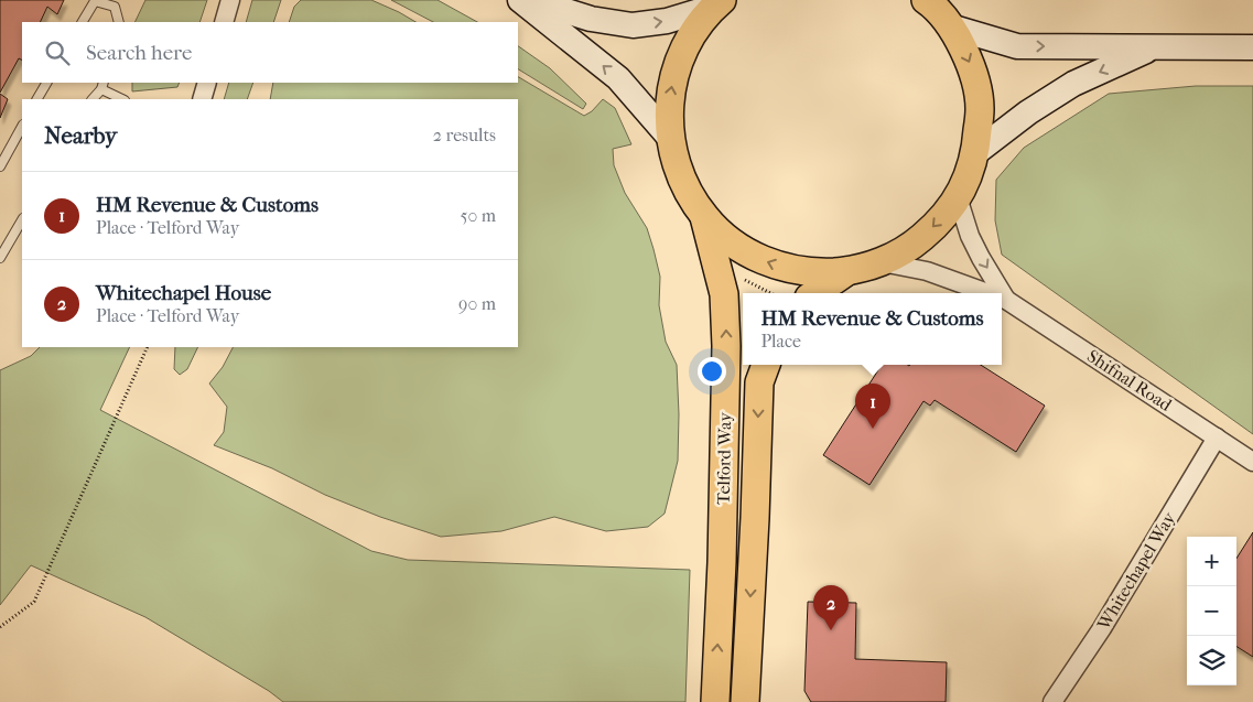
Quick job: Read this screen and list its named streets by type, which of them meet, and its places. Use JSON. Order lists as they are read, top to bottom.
{
  "streets": {
    "main road": ["Telford Way"],
    "street": ["Shifnal Road", "Whitechapel Way"]
  },
  "crossings": [
    ["Shifnal Road", "Whitechapel Way"]
  ],
  "page": {
    "search": "Search here",
    "heading": ["Nearby", "2 results"],
    "list": [
      {
        "mark": "1",
        "name": "HM Revenue & Customs",
        "note": "Place · Telford Way",
        "value": "50 m"
      },
      {
        "mark": "2",
        "name": "Whitechapel House",
        "note": "Place · Telford Way",
        "value": "90 m"
      }
    ],
    "popup": ["HM Revenue & Customs", "Place"],
    "pins": ["1", "2"],
    "map_buttons": ["+", "−"]
  }
}
